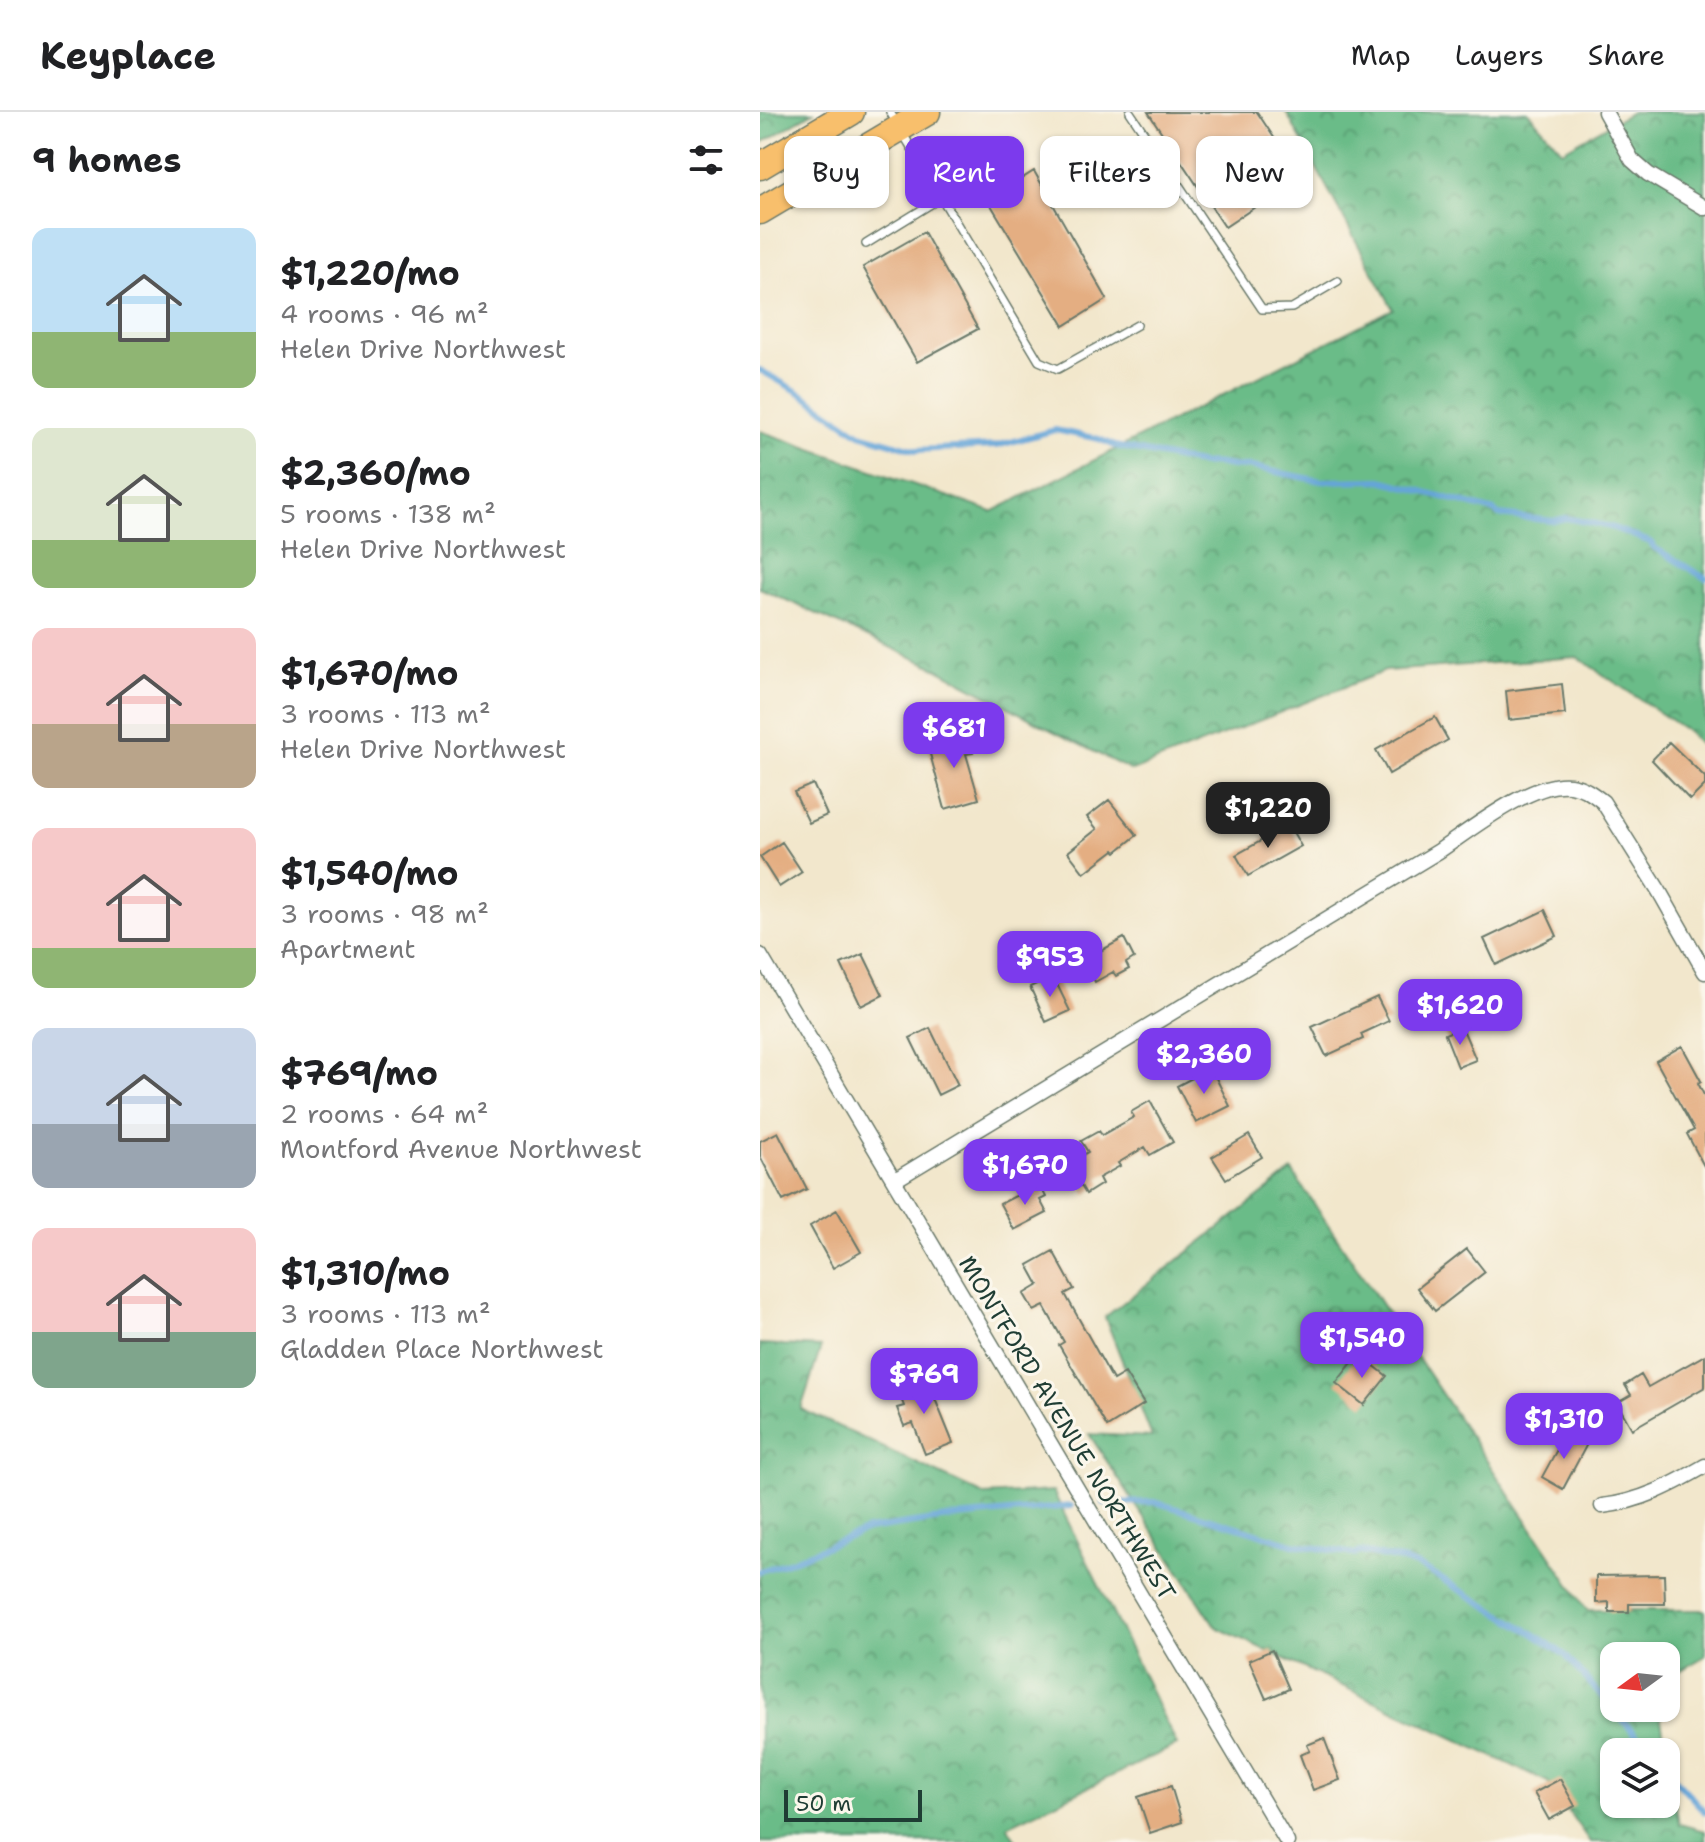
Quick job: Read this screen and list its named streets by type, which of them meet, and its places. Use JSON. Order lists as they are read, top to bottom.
{
  "streets": {
    "street": ["MONTFORD AVENUE NORTHWEST"]
  },
  "scale_bar": "50 m",
  "north": "left",
  "page": {
    "header": "Keyplace",
    "nav": ["Map", "Layers", "Share"],
    "heading": "9 homes",
    "chip": [
      "Buy",
      "Rent",
      "Filters",
      "New"
    ],
    "list": [
      {
        "name": "$1,220/mo",
        "note": "4 rooms · 96 m² · Helen Drive Northwest"
      },
      {
        "name": "$2,360/mo",
        "note": "5 rooms · 138 m² · Helen Drive Northwest"
      },
      {
        "name": "$1,670/mo",
        "note": "3 rooms · 113 m² · Helen Drive Northwest"
      },
      {
        "name": "$1,540/mo",
        "note": "3 rooms · 98 m² · Apartment"
      },
      {
        "name": "$769/mo",
        "note": "2 rooms · 64 m² · Montford Avenue Northwest"
      },
      {
        "name": "$1,310/mo",
        "note": "3 rooms · 113 m² · Gladden Place Northwest"
      }
    ],
    "price": [
      "$681",
      "$1,220",
      "$953",
      "$1,620",
      "$2,360",
      "$1,670",
      "$1,540",
      "$769",
      "$1,310"
    ],
    "scale": "50 m"
  }
}
